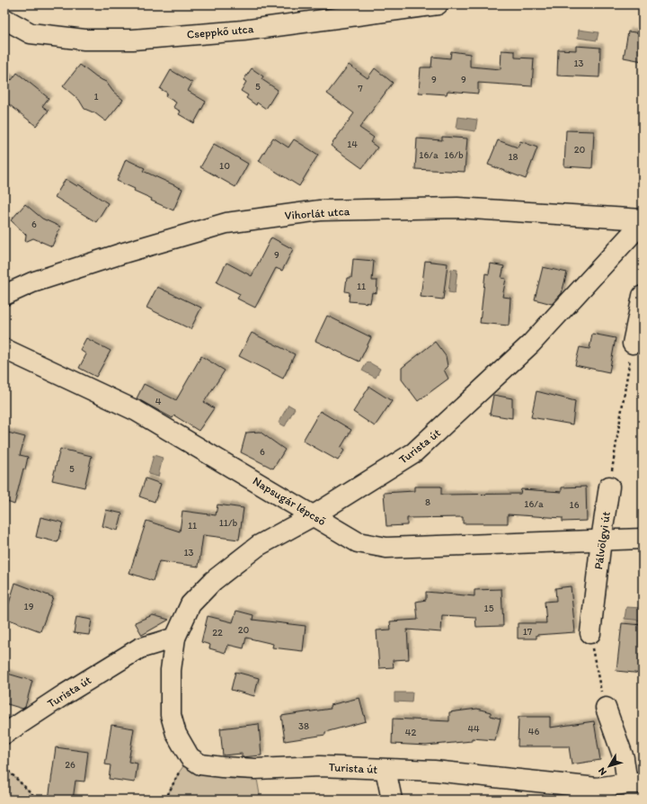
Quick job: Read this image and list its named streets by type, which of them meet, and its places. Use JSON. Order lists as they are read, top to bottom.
{
  "streets": {
    "street": [
      "Cseppkő utca",
      "Vihorlát utca",
      "Turista út",
      "Napsugár lépcső",
      "Pálvölgyi út"
    ]
  },
  "crossings": [
    ["Turista út", "Napsugár lépcső"],
    ["Napsugár lépcső", "Pálvölgyi út"]
  ],
  "house_numbers": [
    "13",
    "9",
    "9",
    "5",
    "7",
    "1",
    "14",
    "20",
    "16/a",
    "16/b",
    "18",
    "10",
    "6",
    "9",
    "11",
    "4",
    "6",
    "5",
    "8",
    "16/a",
    "16",
    "11/b",
    "11",
    "13",
    "19",
    "15",
    "20",
    "17",
    "22",
    "38",
    "44",
    "46",
    "42",
    "26"
  ],
  "north": "bottom left"
}
